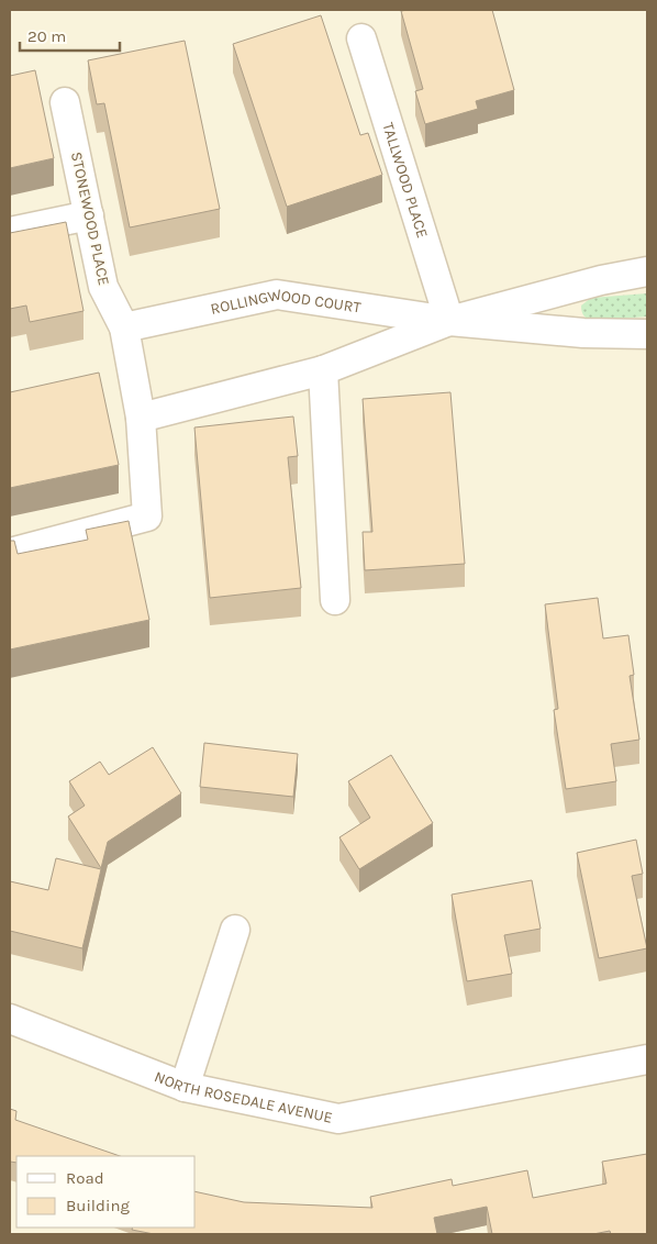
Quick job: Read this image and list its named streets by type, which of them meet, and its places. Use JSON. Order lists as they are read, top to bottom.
{
  "streets": {
    "street": [
      "TALLWOOD PLACE",
      "STONEWOOD PLACE",
      "ROLLINGWOOD COURT",
      "NORTH ROSEDALE AVENUE"
    ]
  },
  "crossings": [
    ["TALLWOOD PLACE", "ROLLINGWOOD COURT"],
    ["STONEWOOD PLACE", "ROLLINGWOOD COURT"]
  ],
  "legend": ["Road", "Building"],
  "scale_bar": "20 m"
}
